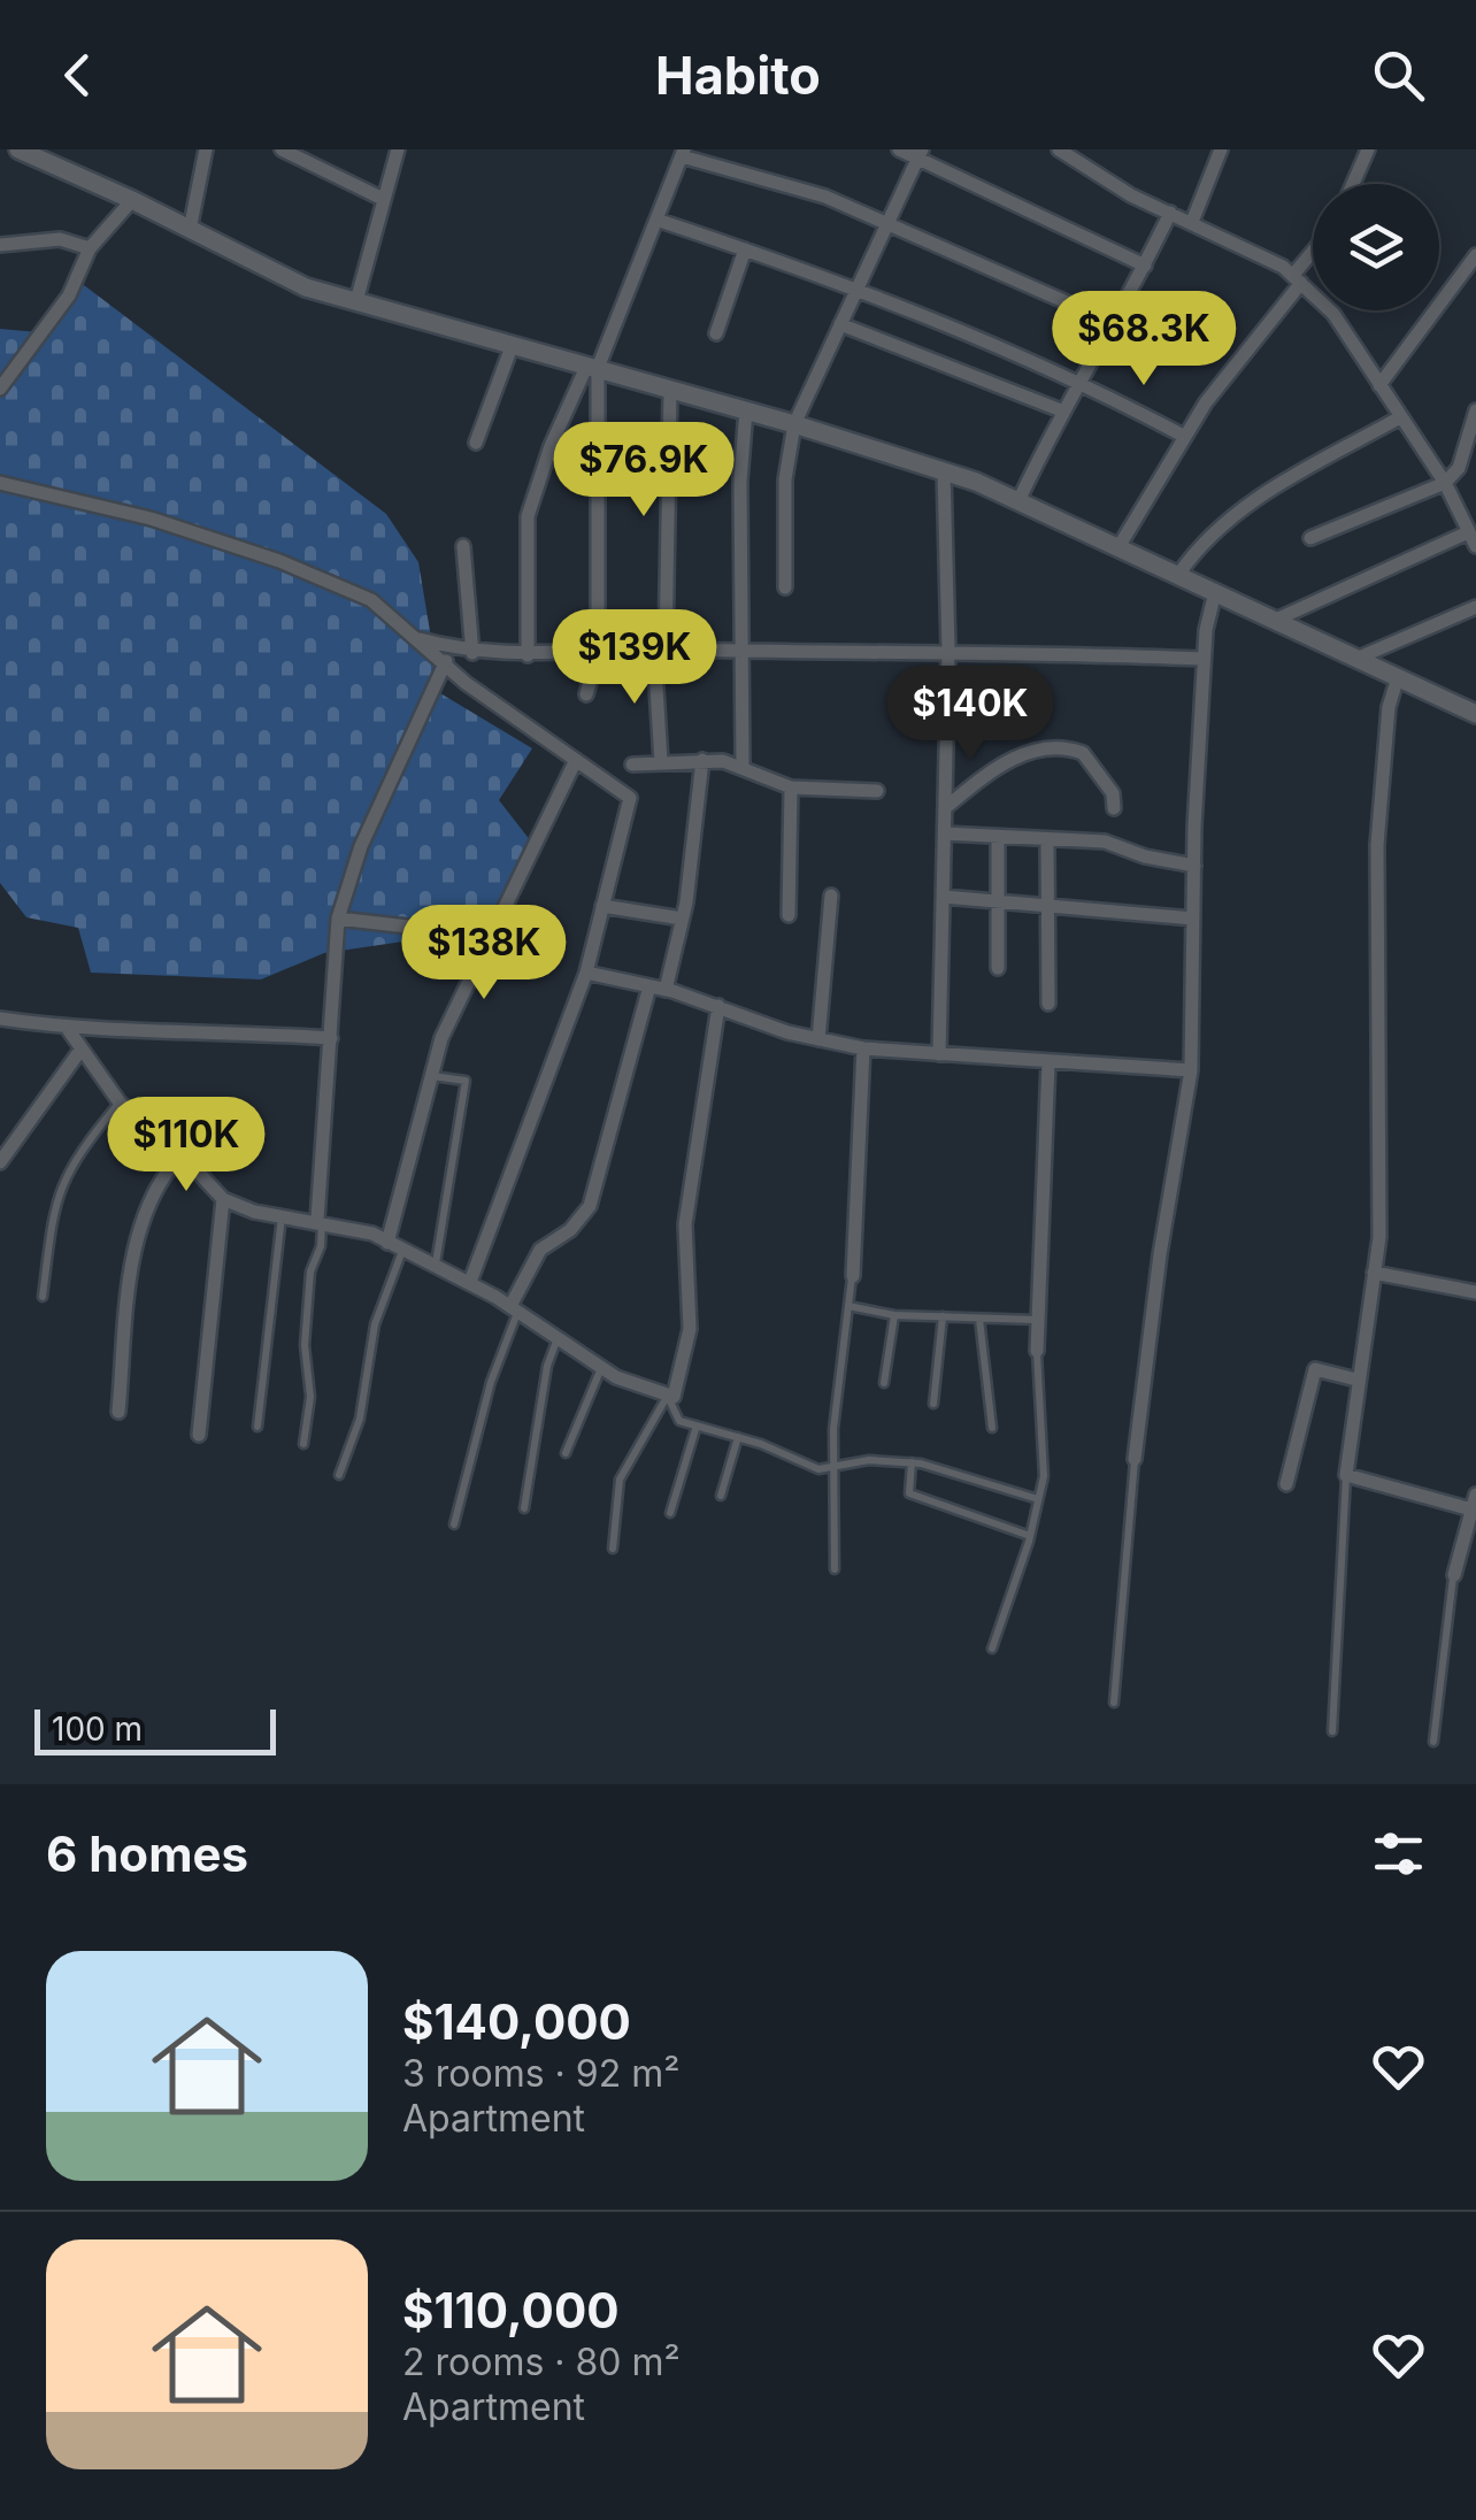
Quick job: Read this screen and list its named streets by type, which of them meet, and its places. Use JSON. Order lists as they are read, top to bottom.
{
  "scale_bar": "100 m",
  "page": {
    "header": "Habito",
    "price": [
      "$68.3K",
      "$76.9K",
      "$139K",
      "$140K",
      "$138K",
      "$110K"
    ],
    "scale": "100 m",
    "heading": "6 homes",
    "list": [
      {
        "name": "$140,000",
        "note": "3 rooms · 92 m² · Apartment"
      },
      {
        "name": "$110,000",
        "note": "2 rooms · 80 m² · Apartment"
      }
    ]
  }
}
